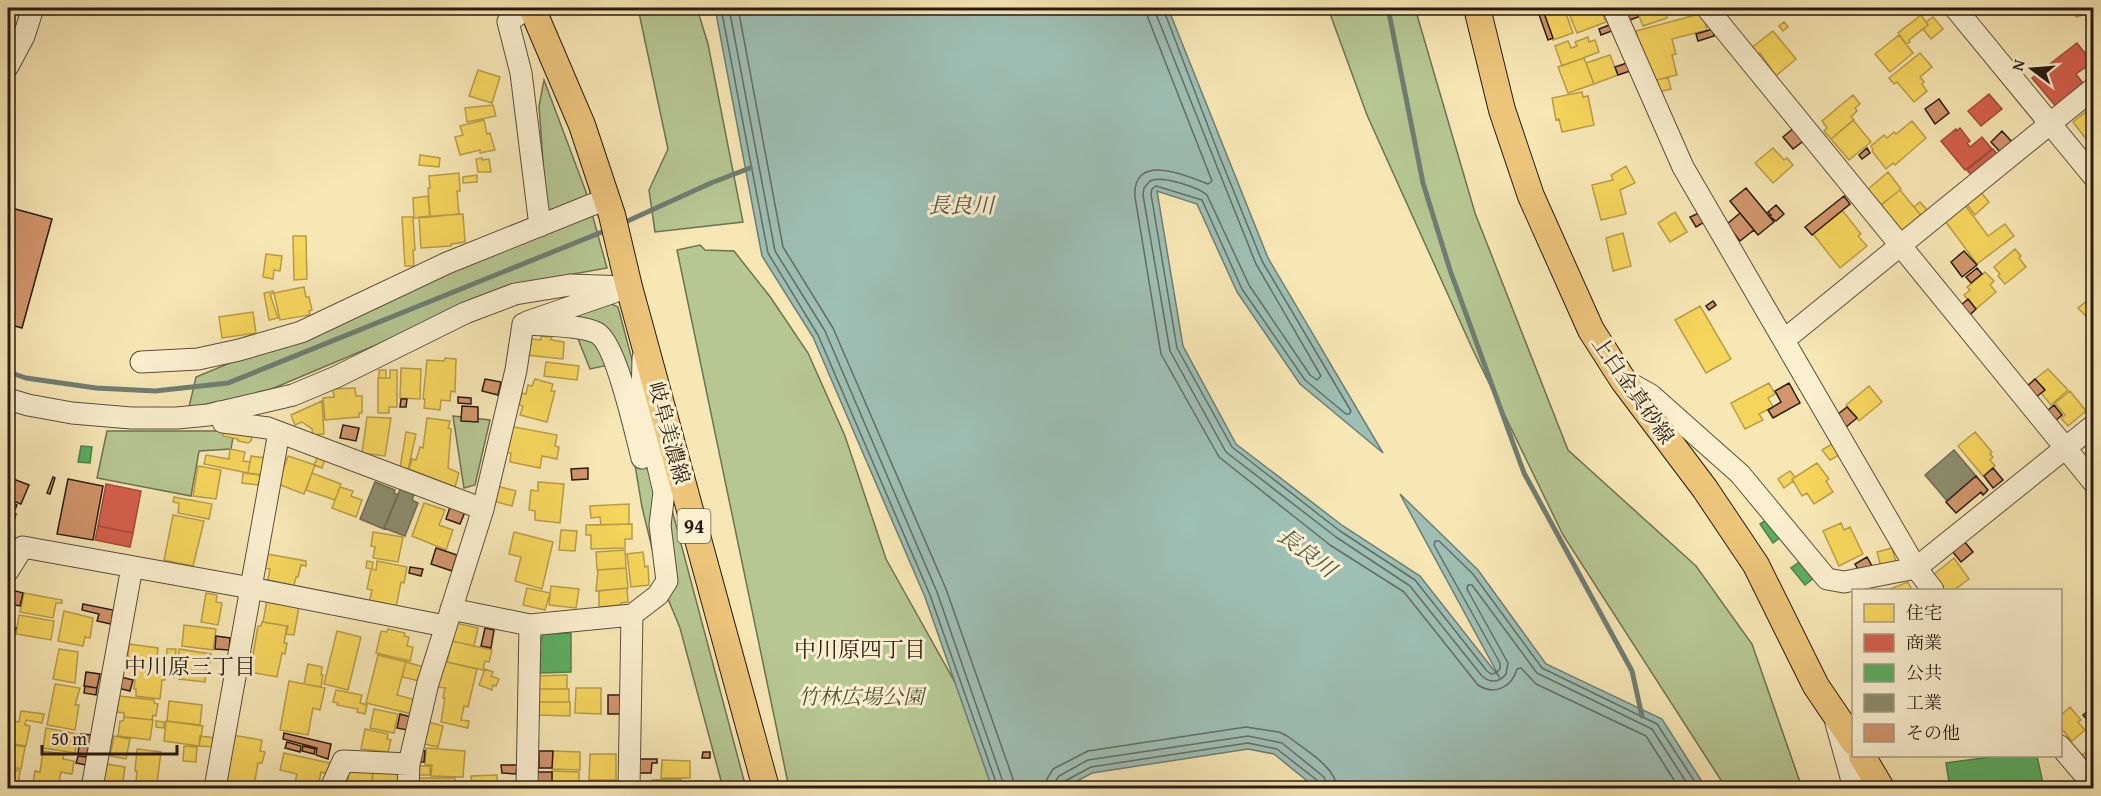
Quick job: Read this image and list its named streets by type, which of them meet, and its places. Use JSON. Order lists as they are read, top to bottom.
{
  "streets": {
    "main road": ["上白金真砂線", "岐阜美濃線", "94"]
  },
  "crossings": [
    ["岐阜美濃線", "94"]
  ],
  "districts": ["中川原四丁目", "中川原三丁目"],
  "water": ["長良川"],
  "parks": ["竹林広場公園"],
  "legend": [
    "住宅",
    "商業",
    "公共",
    "工業",
    "その他"
  ],
  "scale_bar": "50 m",
  "north": "left"
}
